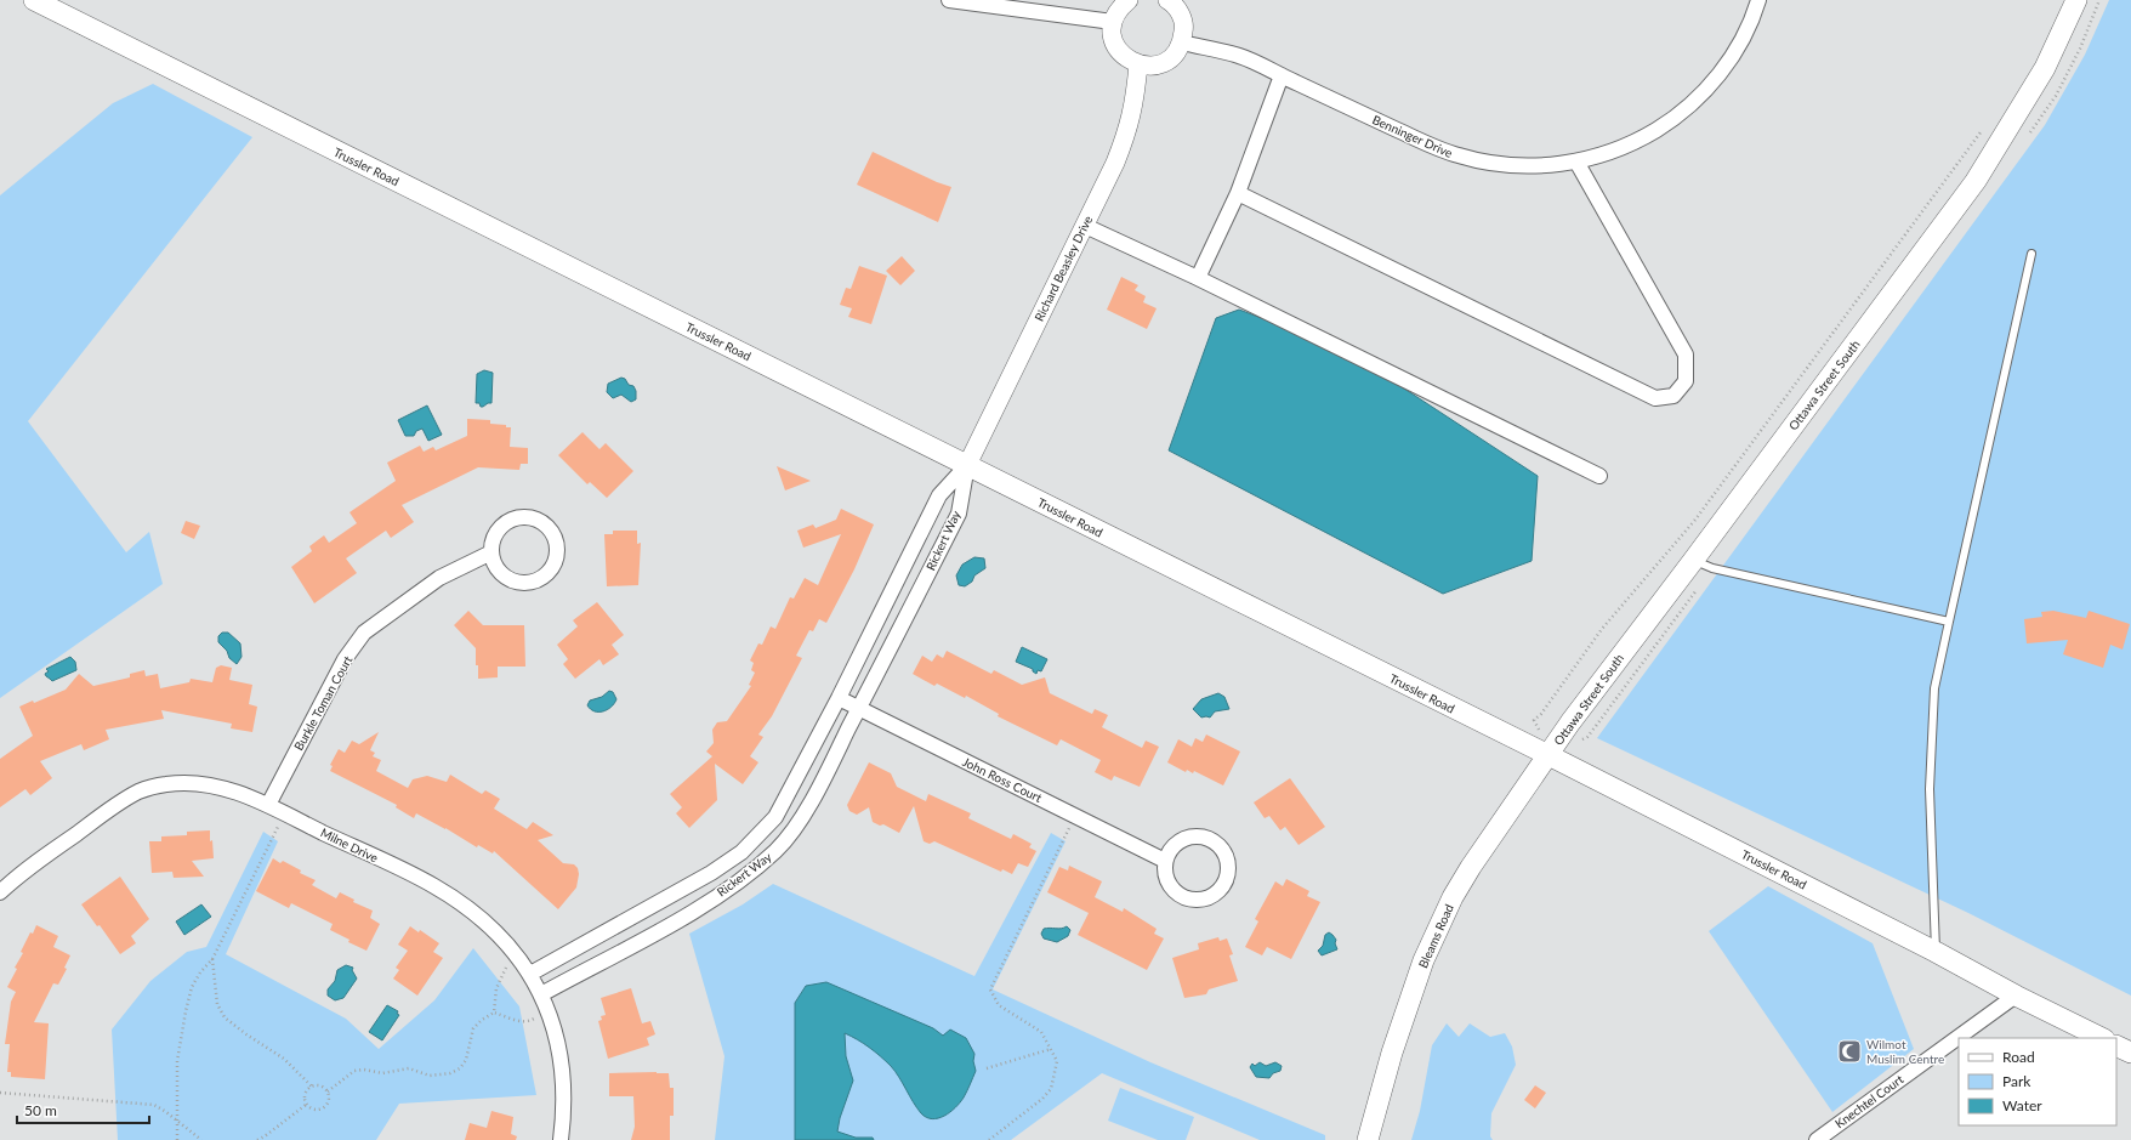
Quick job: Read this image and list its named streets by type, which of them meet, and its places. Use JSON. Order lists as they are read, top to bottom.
{
  "streets": {
    "main road": ["Trussler Road", "Ottawa Street South", "Bleams Road"],
    "street": [
      "Benninger Drive",
      "Richard Beasley Drive",
      "Rickert Way",
      "Burkle Toman Court",
      "John Ross Court",
      "Milne Drive",
      "Knechtel Court"
    ]
  },
  "crossings": [
    ["Trussler Road", "Richard Beasley Drive"],
    ["Trussler Road", "Ottawa Street South"],
    ["Trussler Road", "Rickert Way"],
    ["Trussler Road", "Bleams Road"],
    ["Trussler Road", "Knechtel Court"],
    ["Richard Beasley Drive", "Rickert Way"],
    ["Ottawa Street South", "Bleams Road"],
    ["Rickert Way", "John Ross Court"],
    ["Rickert Way", "Milne Drive"],
    ["Burkle Toman Court", "Milne Drive"]
  ],
  "places": {
    "mosque": ["Wilmot Muslim Centre"]
  },
  "legend": ["Road", "Park", "Water"],
  "scale_bar": "50 m"
}
